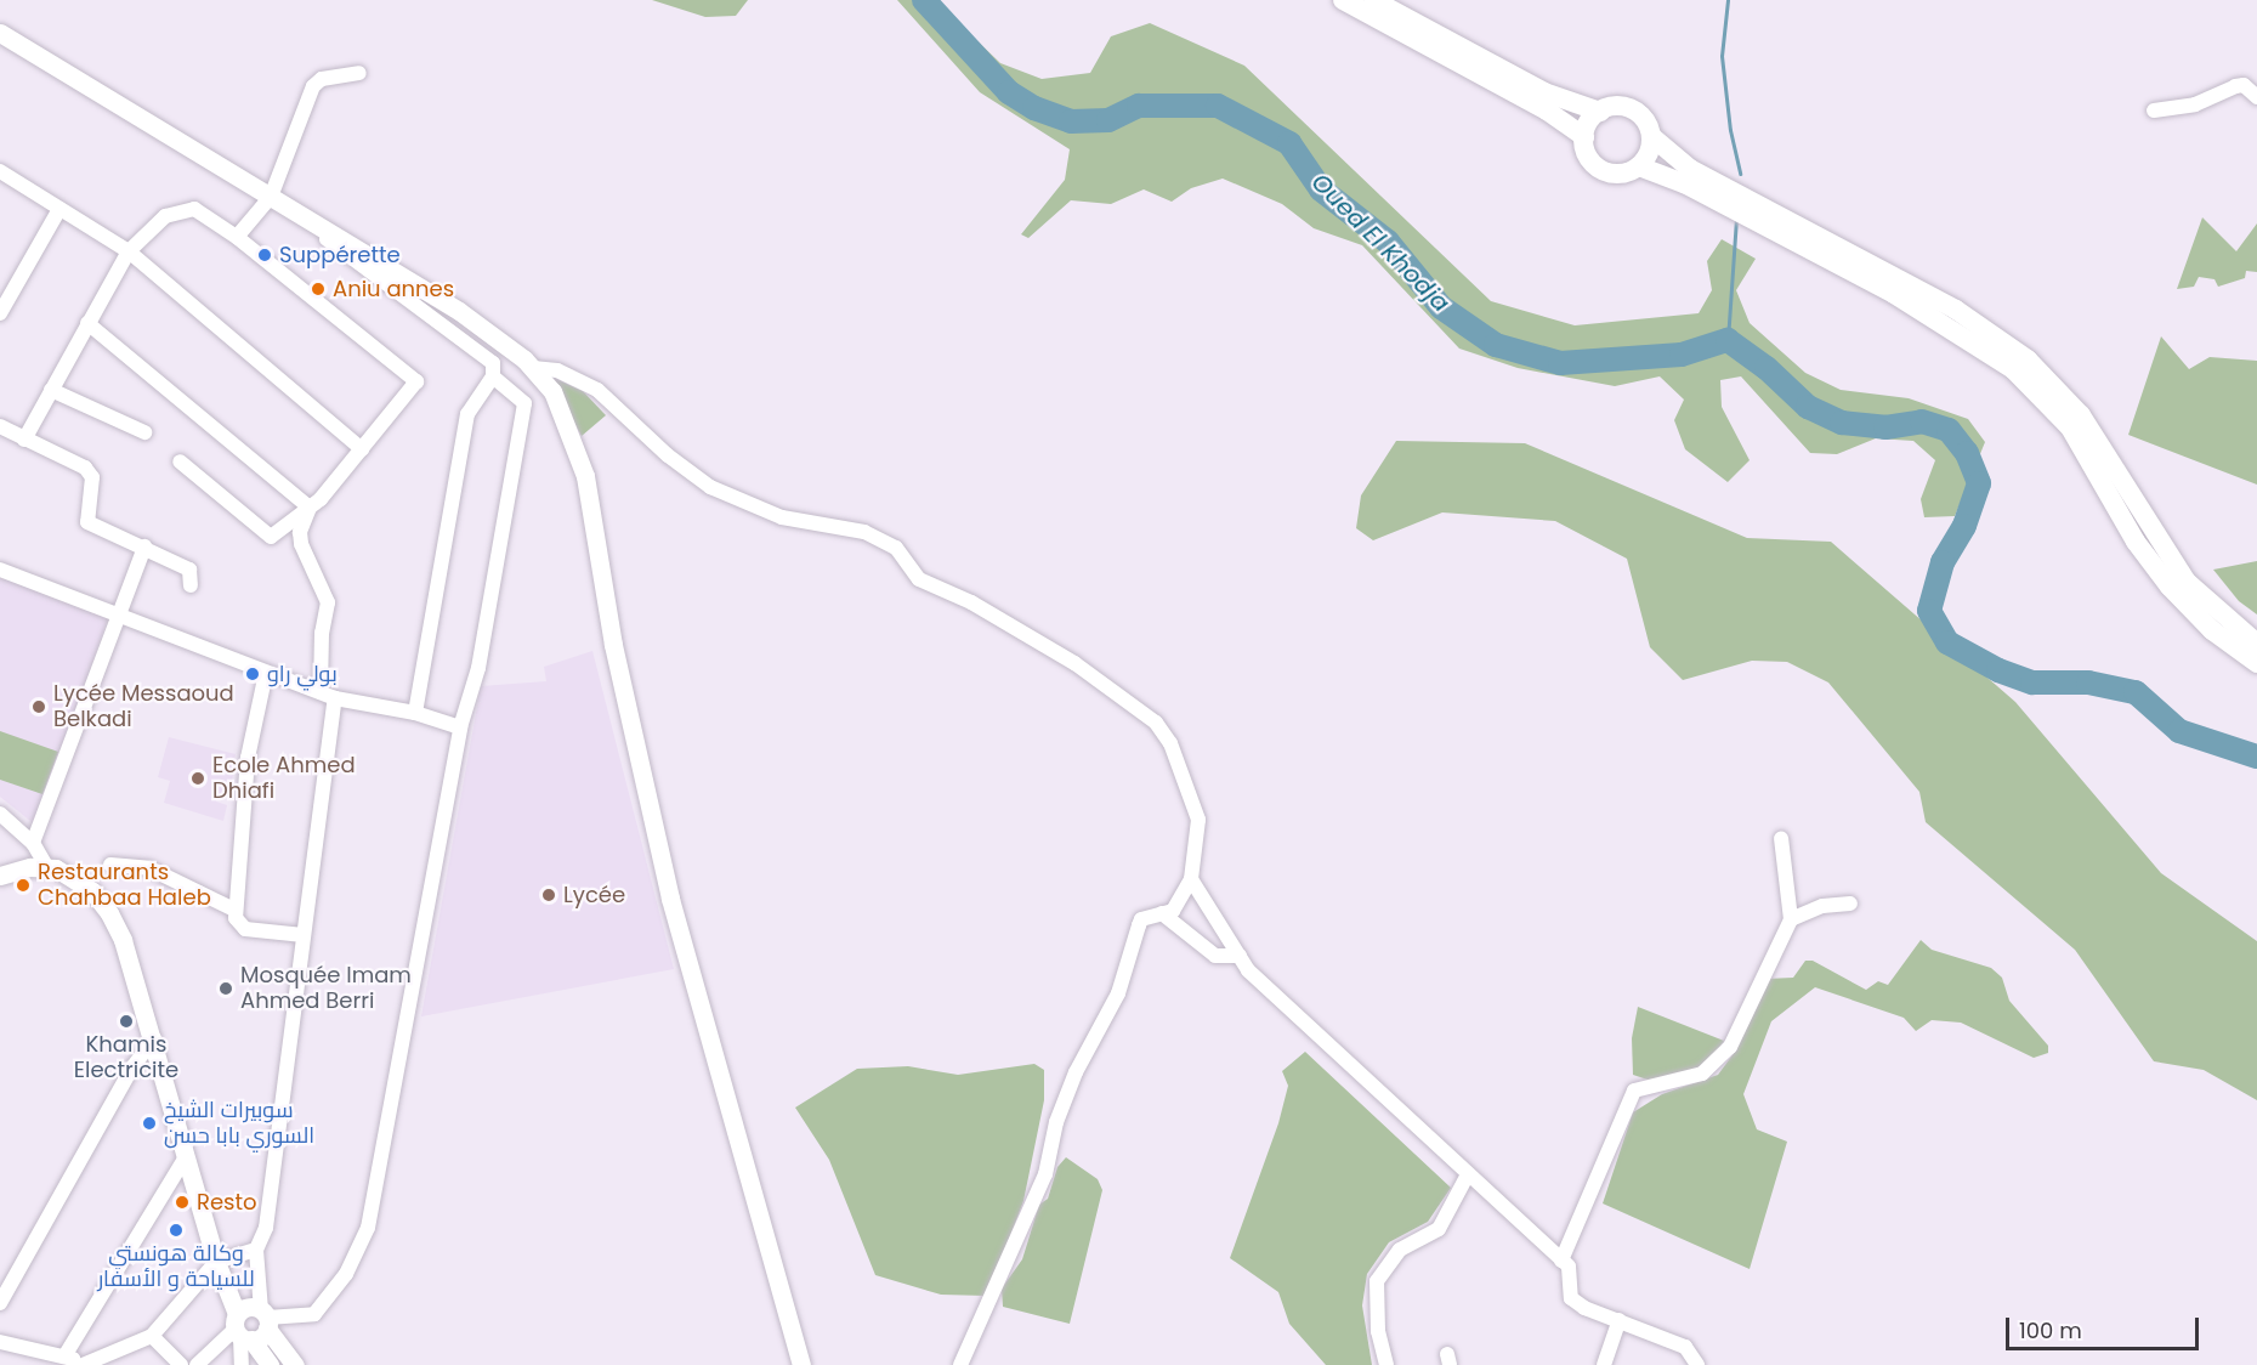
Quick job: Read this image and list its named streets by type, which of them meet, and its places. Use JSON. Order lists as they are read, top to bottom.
{
  "water": ["Oued El Khodja"],
  "places": [
    "Suppérette",
    "Aniu annes",
    "بولي راو",
    "Lycée Messaoud Belkadi",
    "Ecole Ahmed Dhiafi",
    "Restaurants Chahbaa Haleb",
    "Lycée",
    "Mosquée Imam Ahmed Berri",
    "Khamis Electricite",
    "سوبيرات الشيخ السوري بابا حسن",
    "Resto",
    "وكالة هونستي للسياحة و الأسفار"
  ],
  "scale_bar": "100 m"
}
